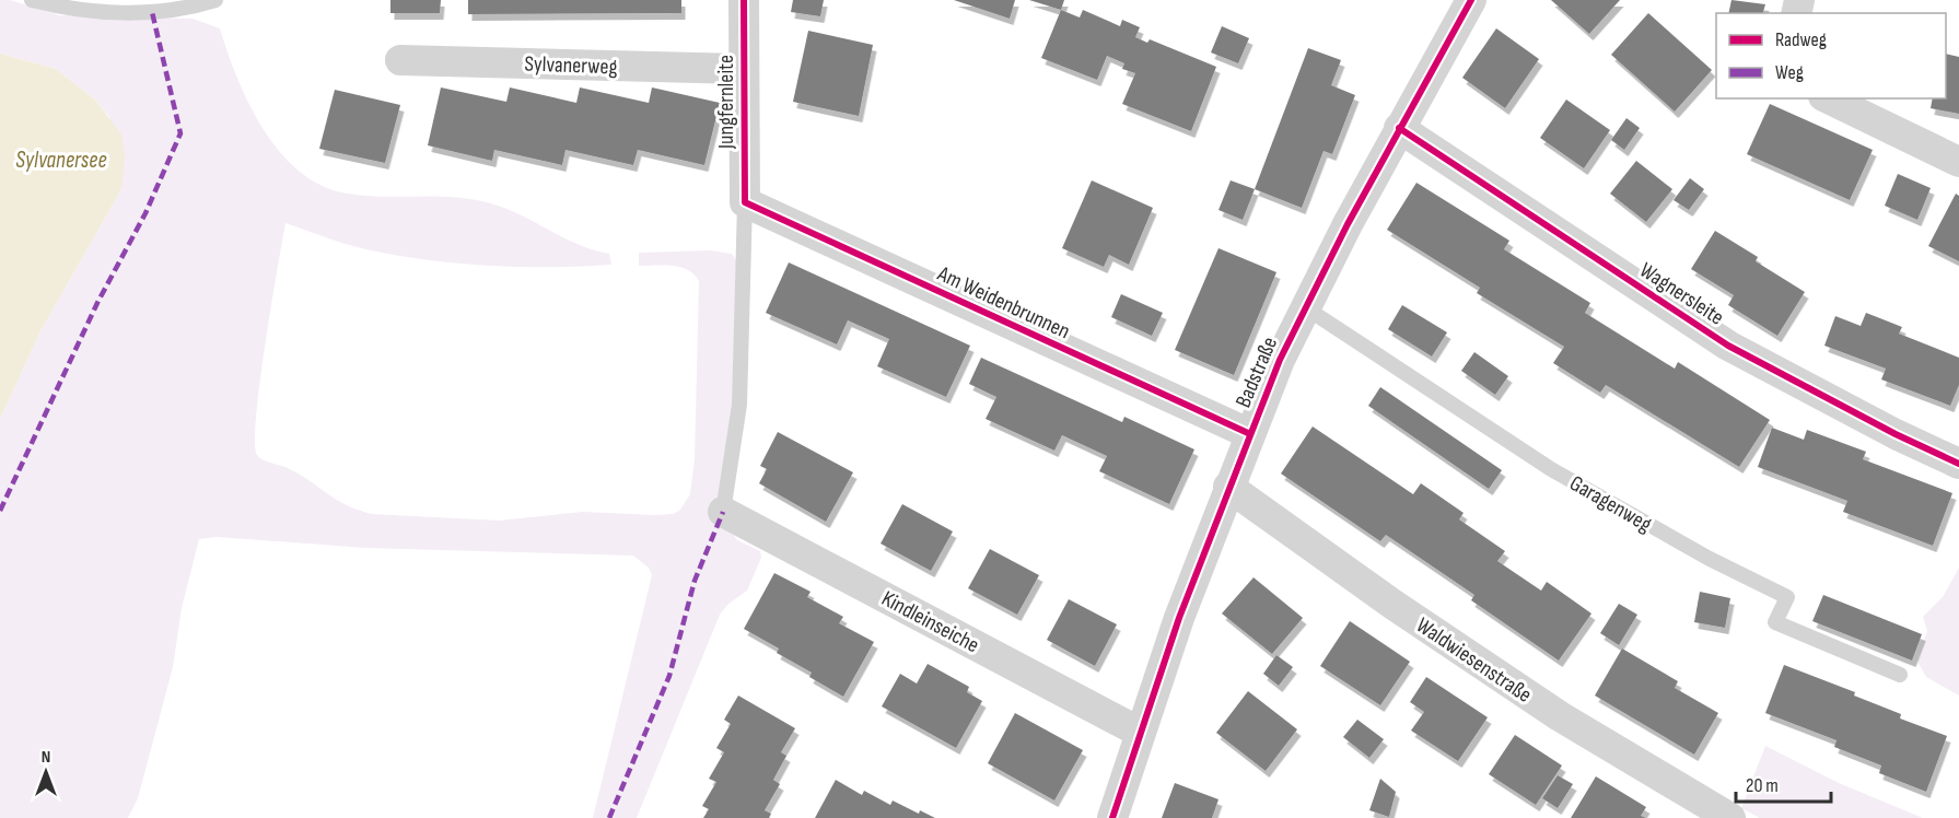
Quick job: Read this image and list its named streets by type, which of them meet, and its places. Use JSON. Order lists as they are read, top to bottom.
{
  "streets": {
    "street": [
      "Sylvanerweg",
      "Jungfernleite",
      "Wagnersleite",
      "Am Weidenbrunnen",
      "Badstraße",
      "Kindleinseiche",
      "Waldwiesenstraße"
    ],
    "lane": ["Garagenweg"]
  },
  "crossings": [
    ["Sylvanerweg", "Jungfernleite"],
    ["Jungfernleite", "Am Weidenbrunnen"],
    ["Jungfernleite", "Kindleinseiche"],
    ["Wagnersleite", "Badstraße"],
    ["Am Weidenbrunnen", "Badstraße"],
    ["Badstraße", "Garagenweg"],
    ["Badstraße", "Kindleinseiche"],
    ["Badstraße", "Waldwiesenstraße"]
  ],
  "water": ["Sylvanersee"],
  "legend": ["Radweg", "Weg"],
  "scale_bar": "20 m",
  "north": "top"
}
